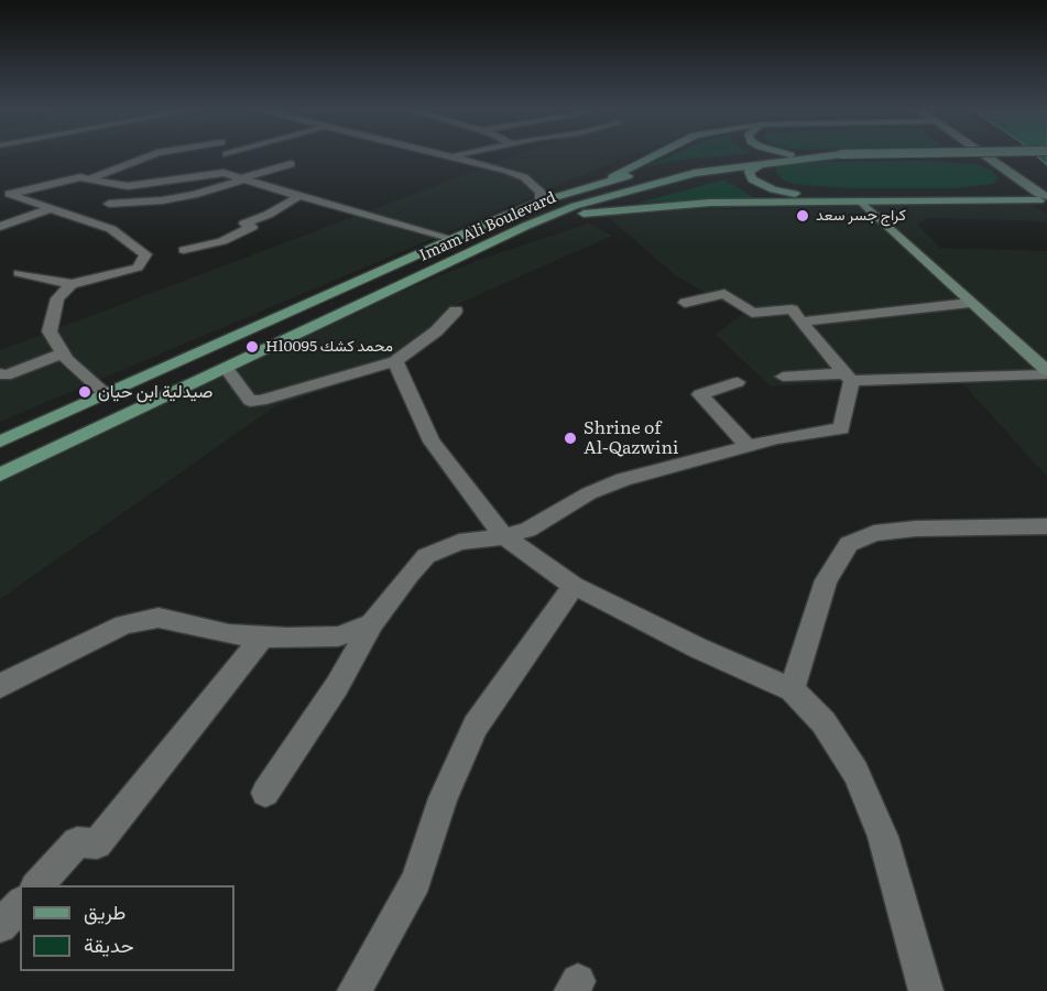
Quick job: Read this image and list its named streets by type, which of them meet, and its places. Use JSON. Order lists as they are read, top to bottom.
{
  "streets": {
    "main road": ["Imam Ali Boulevard"]
  },
  "places": [
    "كراج جسر سعد",
    "Hl0095 محمد كشك",
    "صيدلية ابن حيان",
    "Shrine of Al-Qazwini"
  ],
  "legend": ["طريق", "حديقة"]
}
